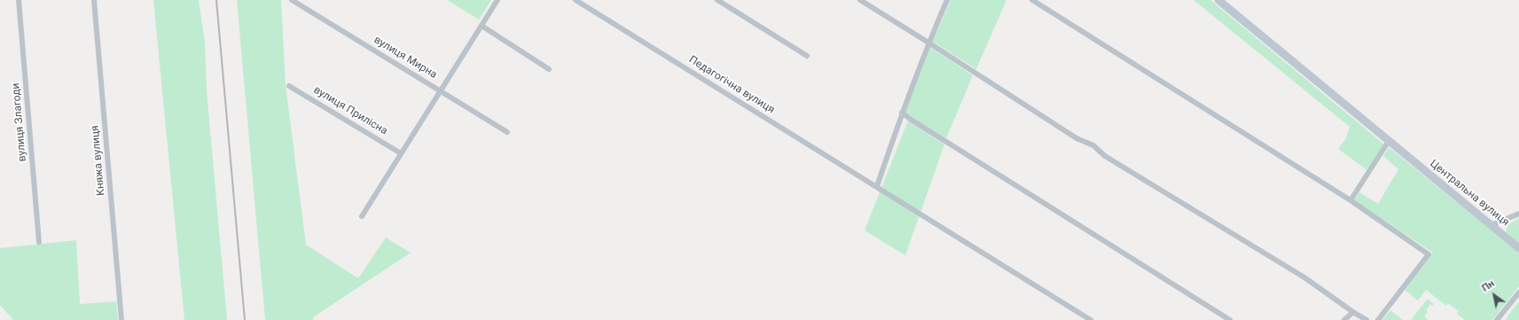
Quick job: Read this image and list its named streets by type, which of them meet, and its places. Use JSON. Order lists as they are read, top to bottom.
{
  "streets": {
    "street": [
      "вулиця Мирна",
      "Педагогічна вулиця",
      "вулиця Прилісна",
      "вулиця Злагоди",
      "Княжа вулиця",
      "Центральна вулиця"
    ]
  },
  "north": "top left"
}
